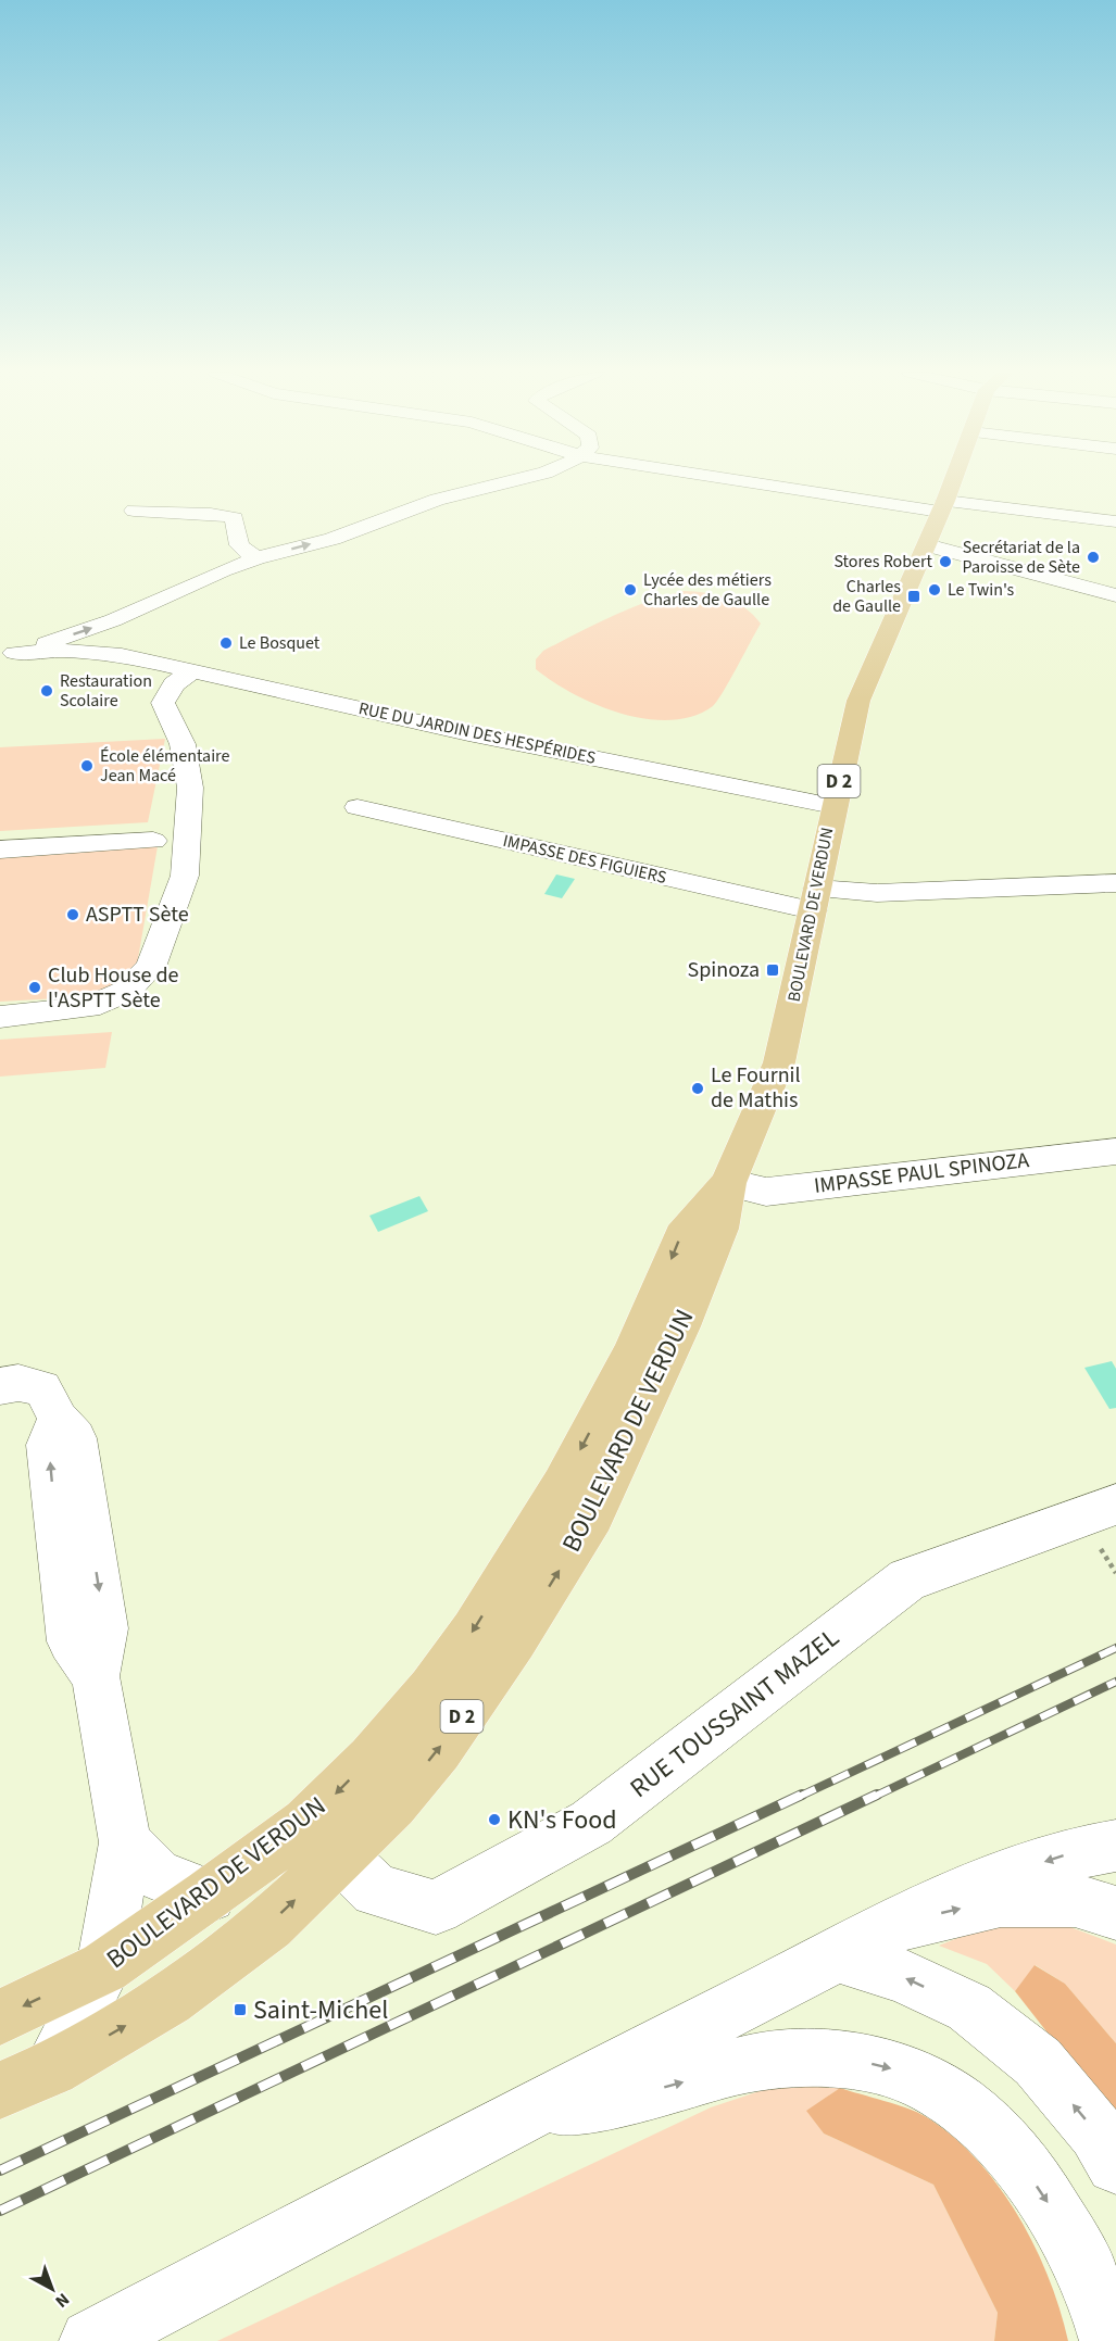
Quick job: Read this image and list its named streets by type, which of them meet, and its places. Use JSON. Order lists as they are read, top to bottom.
{
  "streets": {
    "main road": ["D 2", "BOULEVARD DE VERDUN"],
    "street": [
      "RUE DU JARDIN DES HESPÉRIDES",
      "IMPASSE DES FIGUIERS",
      "IMPASSE PAUL SPINOZA",
      "RUE TOUSSAINT MAZEL"
    ]
  },
  "crossings": [
    ["RUE DU JARDIN DES HESPÉRIDES", "BOULEVARD DE VERDUN"],
    ["IMPASSE DES FIGUIERS", "BOULEVARD DE VERDUN"],
    ["BOULEVARD DE VERDUN", "IMPASSE PAUL SPINOZA"],
    ["BOULEVARD DE VERDUN", "RUE TOUSSAINT MAZEL"]
  ],
  "places": {
    "other": [
      "Secrétariat de la Paroisse de Sète",
      "Stores Robert",
      "Lycée des métiers Charles de Gaulle",
      "Le Twin's",
      "Le Bosquet",
      "Restauration Scolaire",
      "École élémentaire Jean Macé",
      "ASPTT Sète",
      "Club House de l'ASPTT Sète",
      "Le Fournil de Mathis",
      "KN's Food"
    ],
    "transit": ["Charles de Gaulle", "Spinoza", "Saint-Michel"]
  },
  "north": "bottom right"
}
